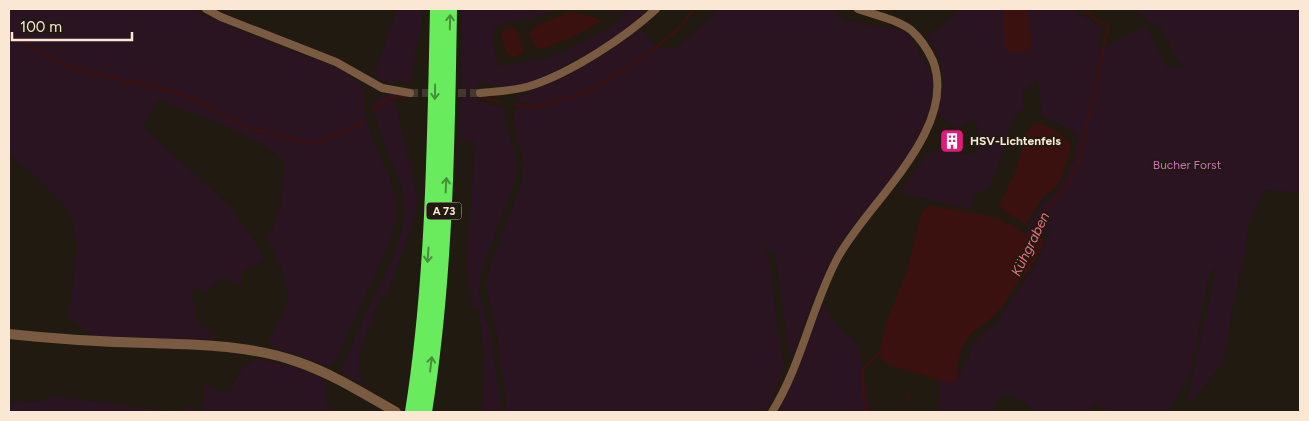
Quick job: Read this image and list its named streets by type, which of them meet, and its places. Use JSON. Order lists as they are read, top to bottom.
{
  "streets": {
    "highway": ["A 73"]
  },
  "water": ["Kühgraben"],
  "parks": ["Bucher Forst"],
  "places": {
    "building": ["HSV-Lichtenfels"]
  },
  "scale_bar": "100 m"
}
